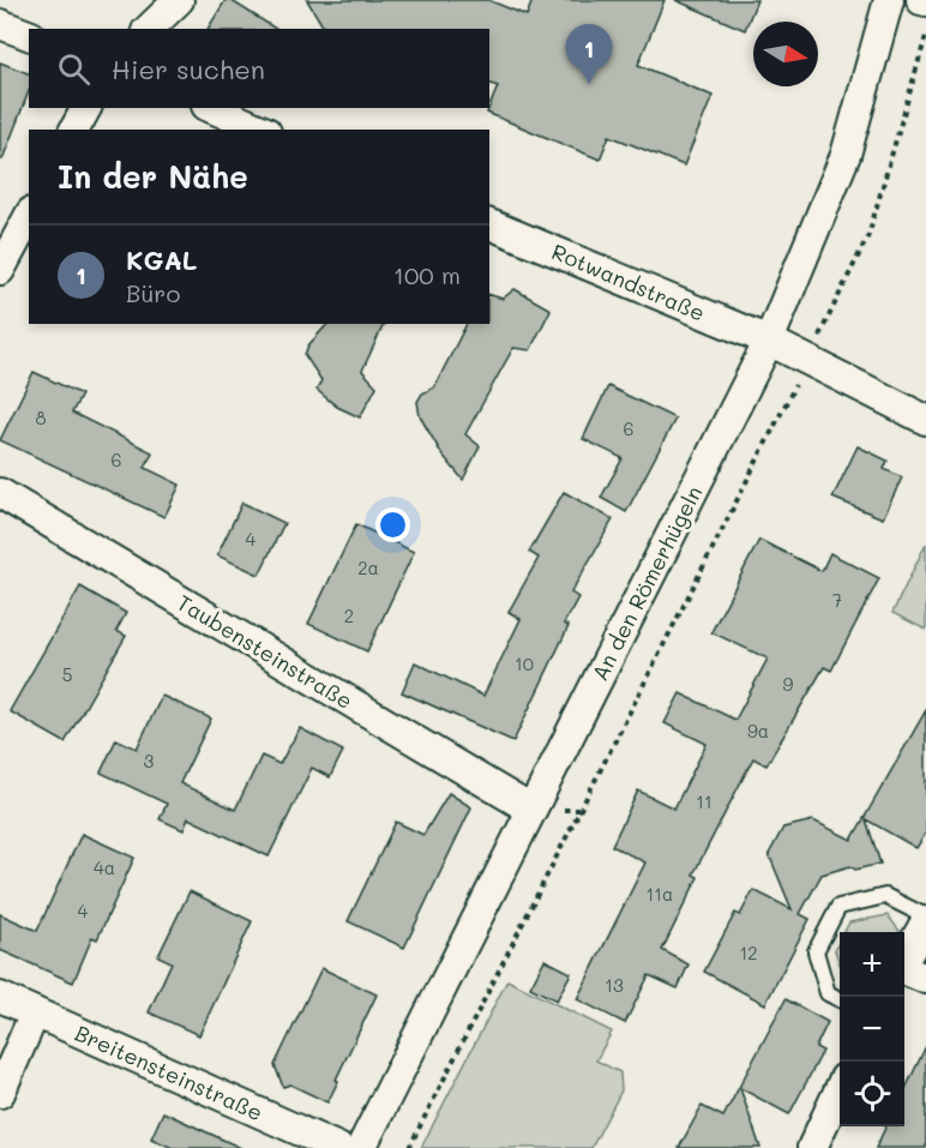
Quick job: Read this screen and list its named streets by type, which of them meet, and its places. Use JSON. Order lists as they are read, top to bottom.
{
  "streets": {
    "street": [
      "Rotwandstraße",
      "An den Römerhügeln",
      "Taubensteinstraße",
      "Breitensteinstraße"
    ]
  },
  "crossings": [
    ["Rotwandstraße", "An den Römerhügeln"],
    ["An den Römerhügeln", "Taubensteinstraße"]
  ],
  "house_numbers": [
    "8",
    "6",
    "6",
    "4",
    "2a",
    "7",
    "2",
    "10",
    "5",
    "9",
    "9a",
    "3",
    "11",
    "4a",
    "11a",
    "4",
    "12",
    "13"
  ],
  "north": "right",
  "page": {
    "pins": "1",
    "search": "Hier suchen",
    "heading": "In der Nähe",
    "list": [
      {
        "mark": "1",
        "name": "KGAL",
        "note": "Büro",
        "value": "100 m"
      }
    ],
    "map_buttons": ["+", "−"]
  }
}
